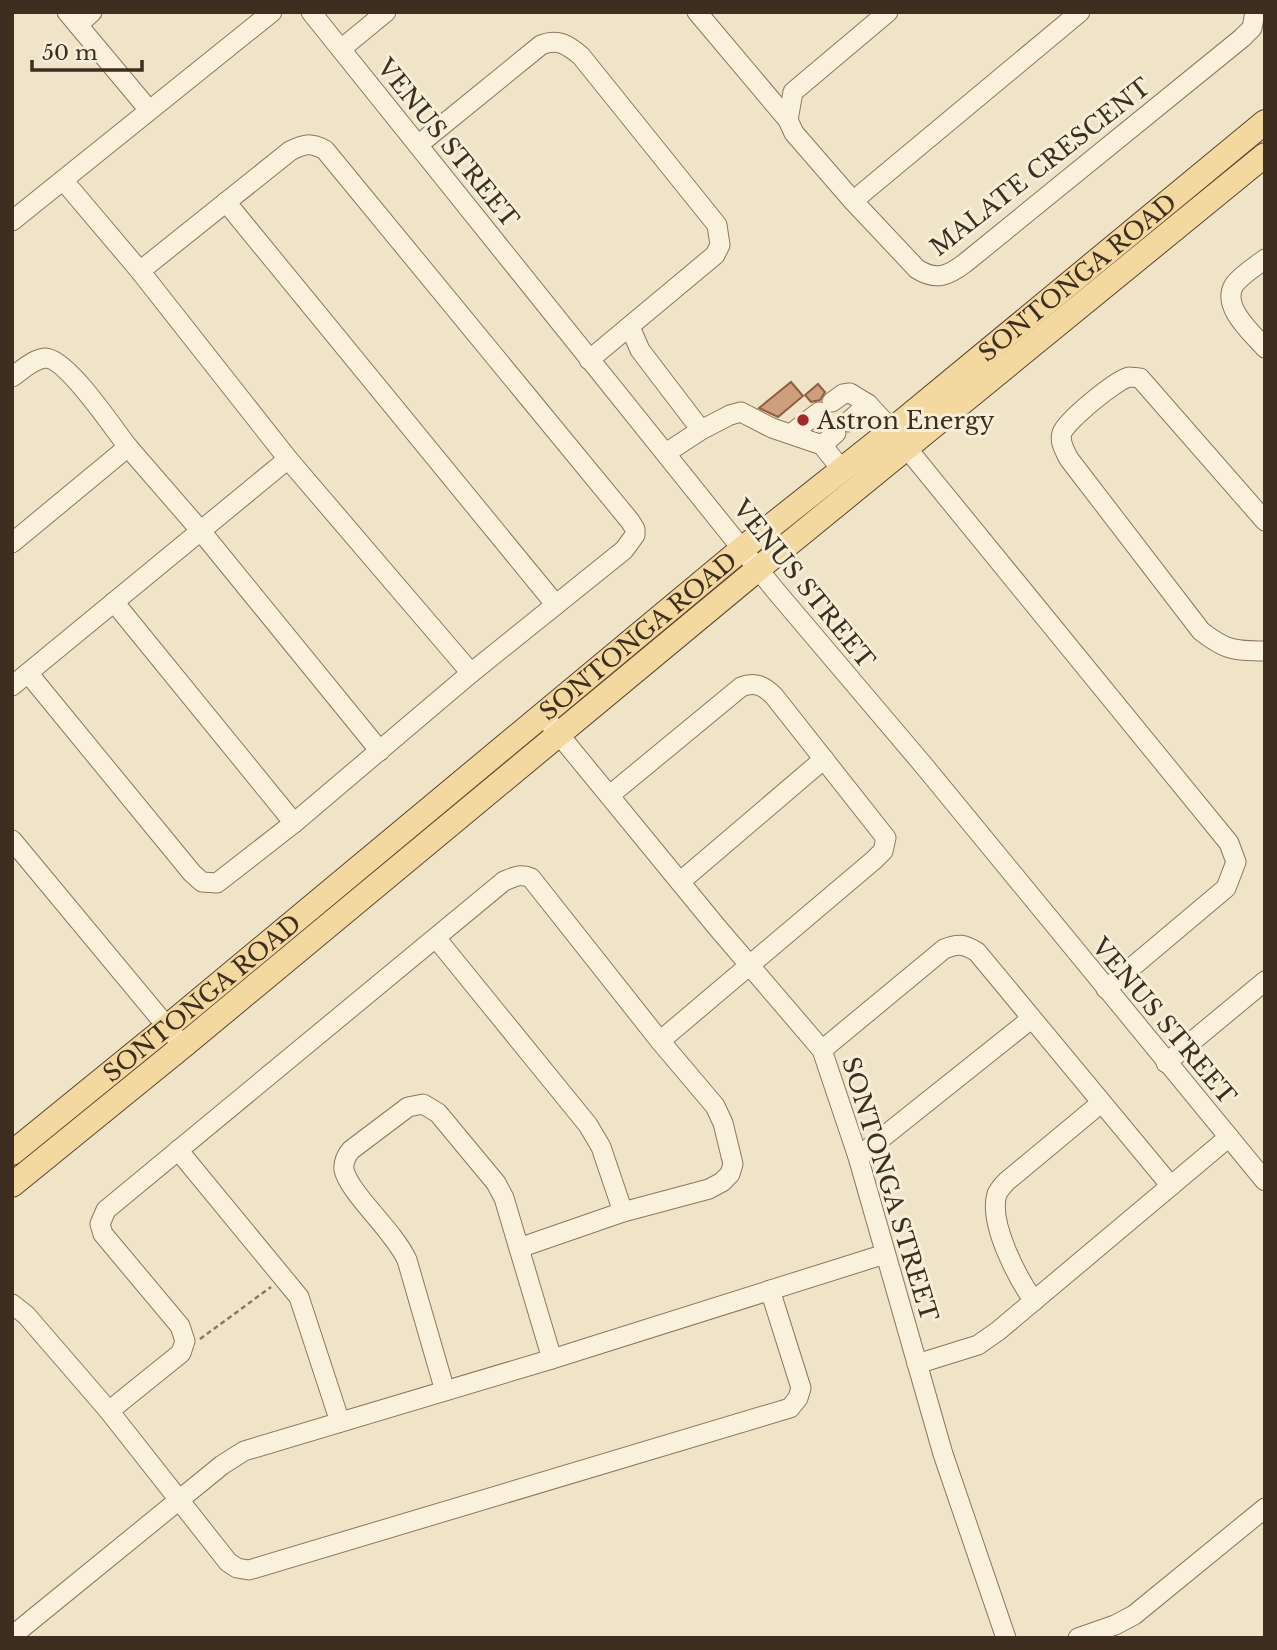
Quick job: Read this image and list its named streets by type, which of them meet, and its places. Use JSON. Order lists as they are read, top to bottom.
{
  "streets": {
    "main road": ["SONTONGA ROAD"],
    "street": ["VENUS STREET", "MALATE CRESCENT", "SONTONGA STREET"]
  },
  "crossings": [
    ["VENUS STREET", "SONTONGA ROAD"],
    ["SONTONGA ROAD", "SONTONGA STREET"]
  ],
  "places": ["Astron Energy"],
  "scale_bar": "50 m"
}
